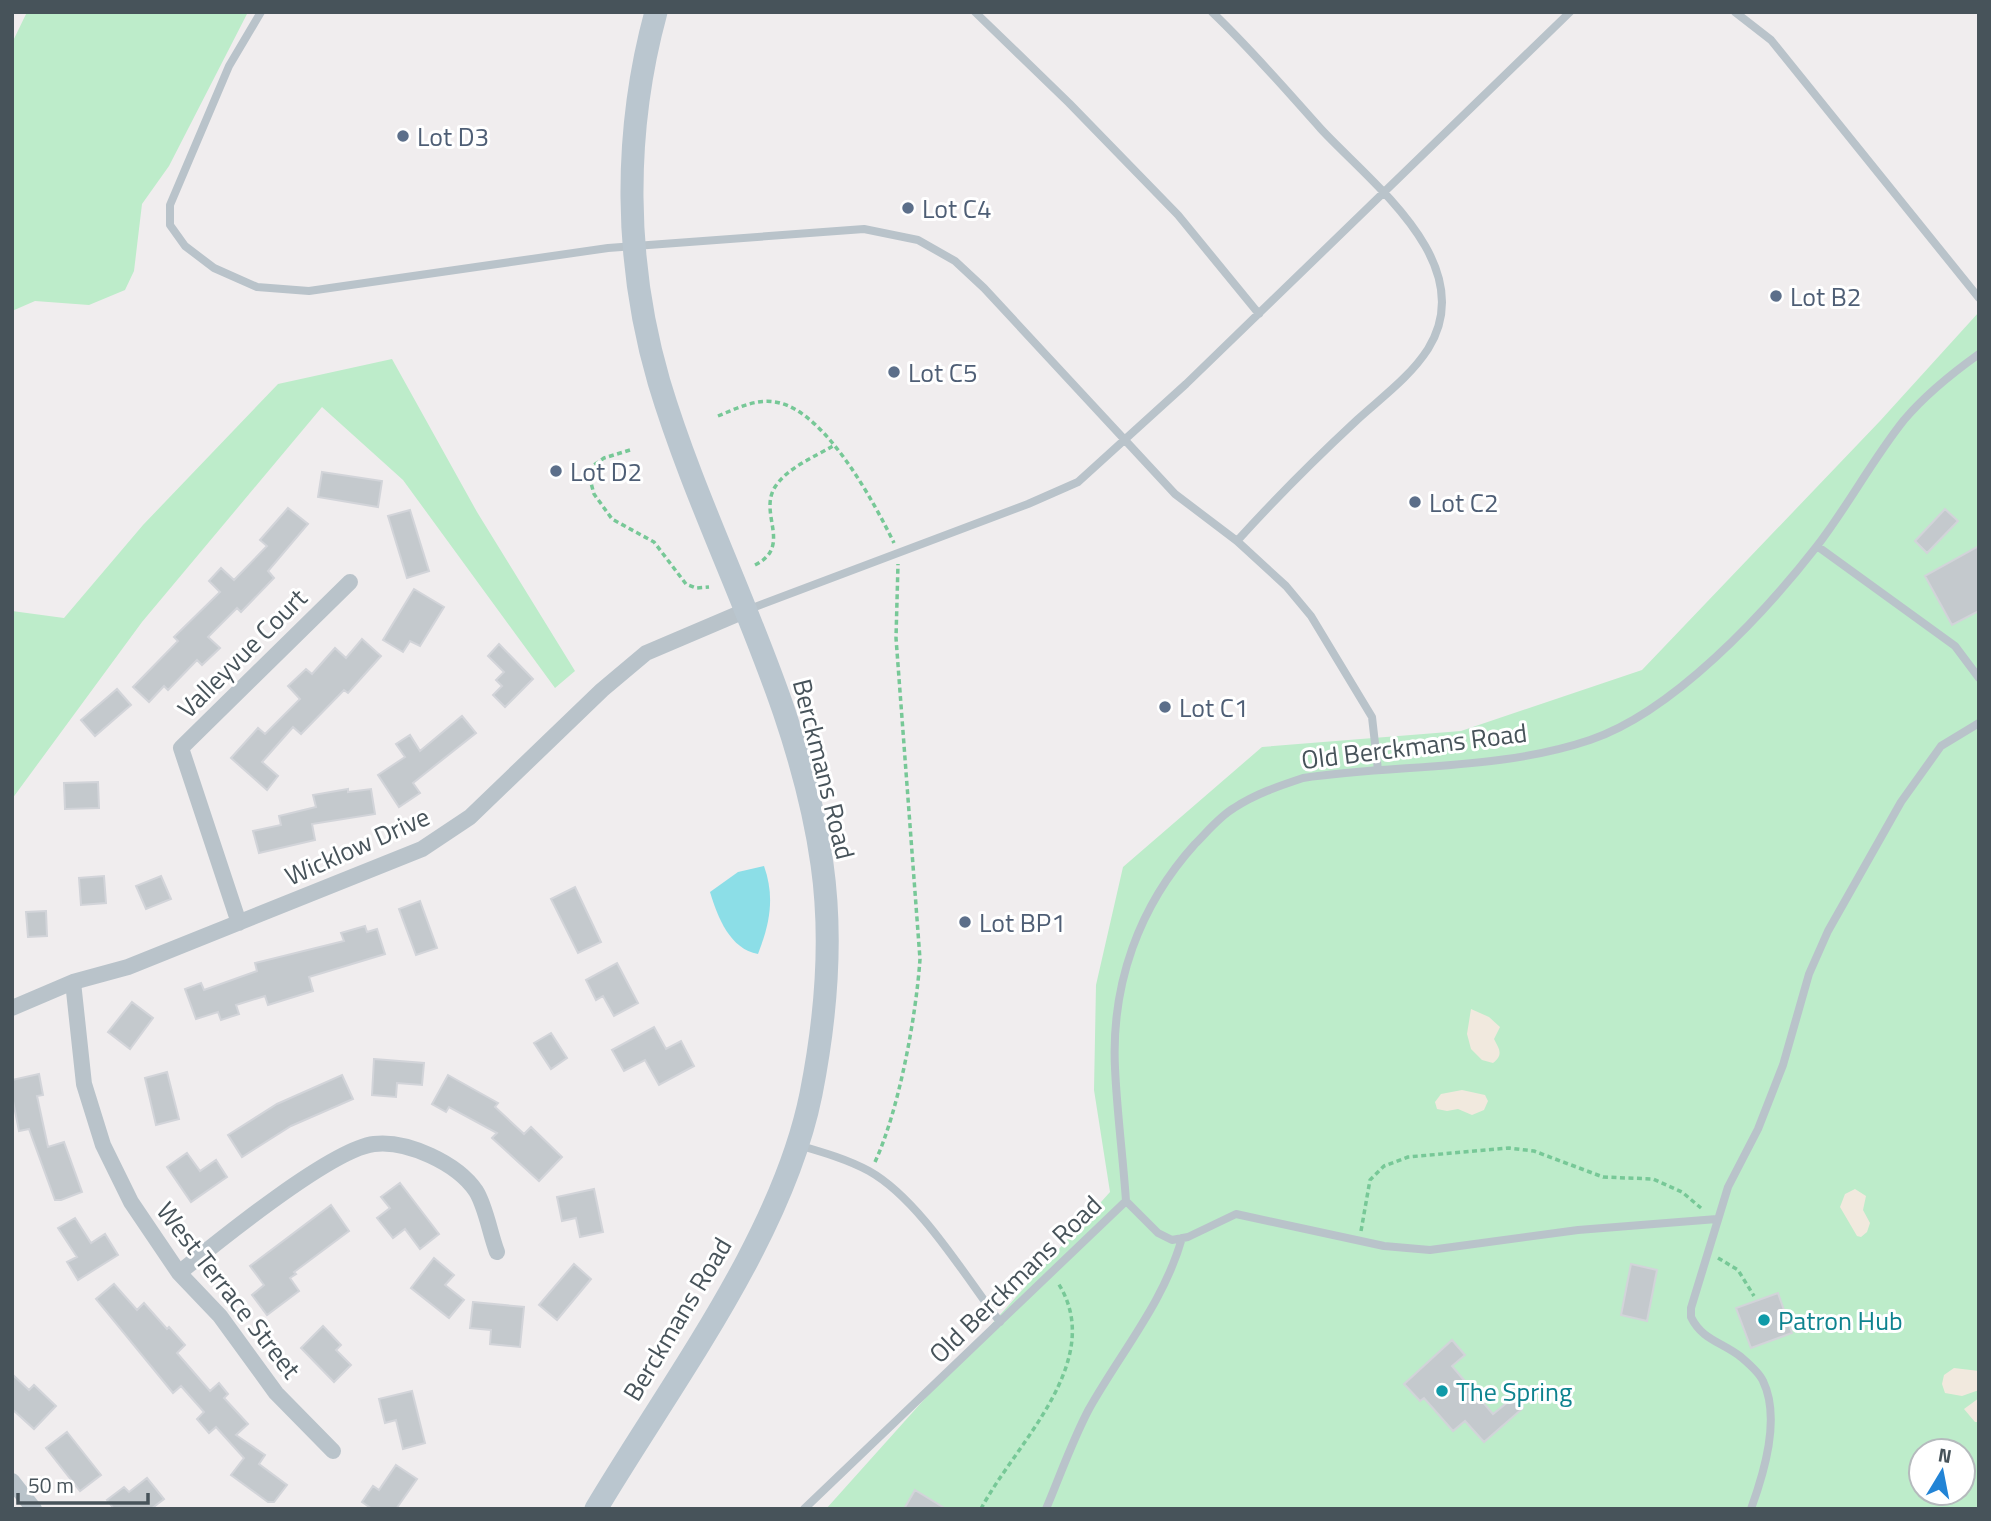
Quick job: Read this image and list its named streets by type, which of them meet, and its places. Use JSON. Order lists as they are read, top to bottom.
{
  "streets": {
    "main road": ["Berckmans Road"],
    "street": ["Valleyvue Court", "Wicklow Drive", "West Terrace Street"],
    "lane": ["Old Berckmans Road"]
  },
  "crossings": [
    ["Valleyvue Court", "Wicklow Drive"],
    ["Berckmans Road", "Wicklow Drive"],
    ["Wicklow Drive", "West Terrace Street"]
  ],
  "places": [
    "Lot D3",
    "Lot C4",
    "Lot B2",
    "Lot C5",
    "Lot D2",
    "Lot C2",
    "Lot C1",
    "Lot BP1",
    "Patron Hub",
    "The Spring"
  ],
  "scale_bar": "50 m",
  "north": "top"
}
